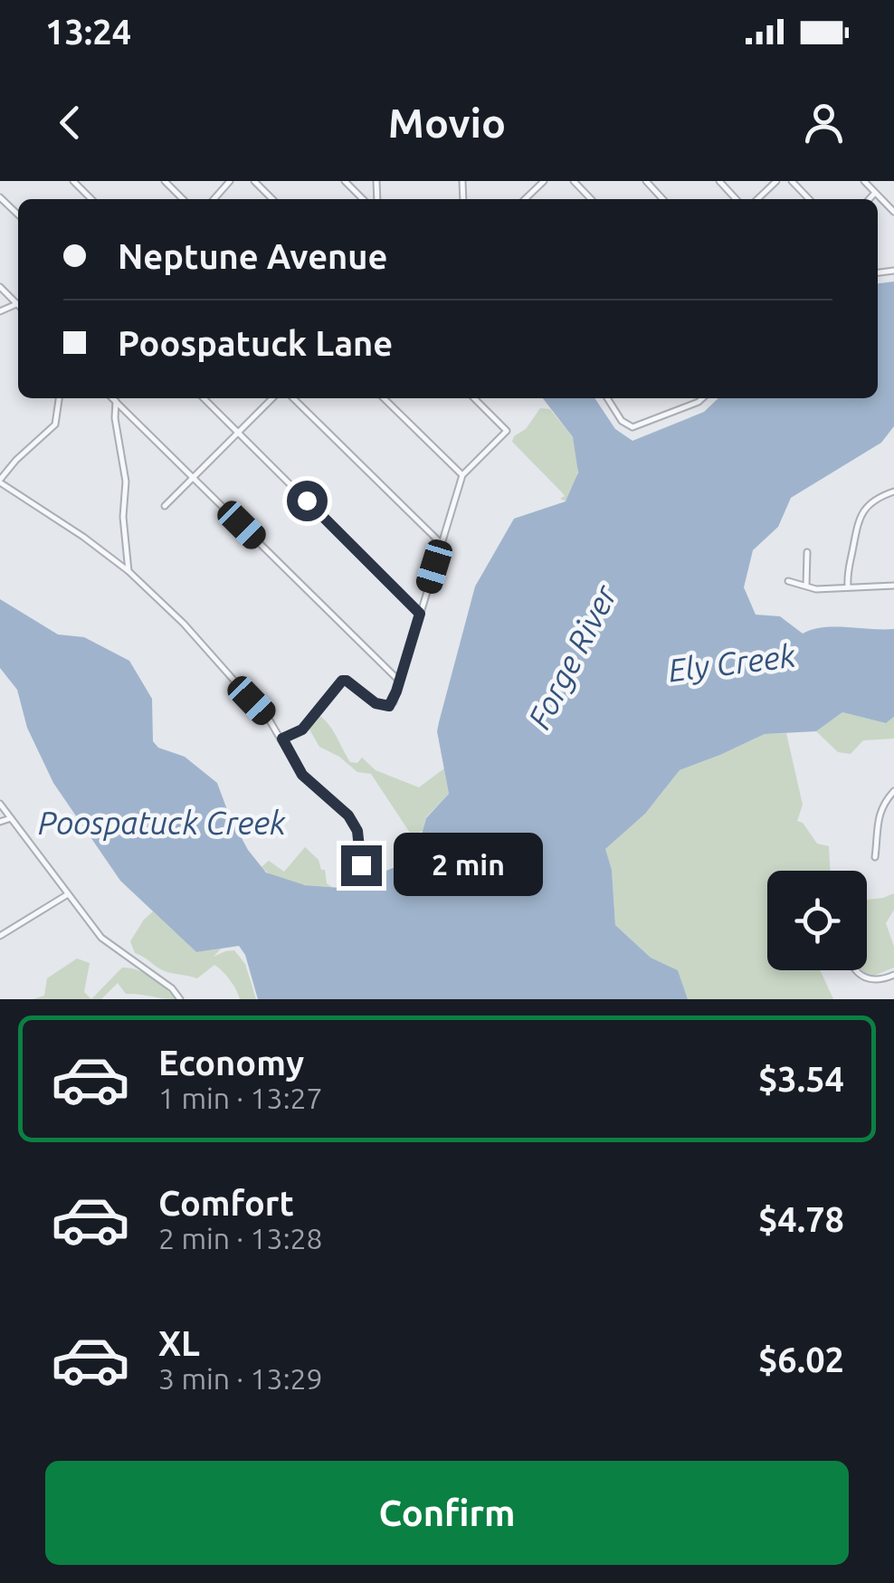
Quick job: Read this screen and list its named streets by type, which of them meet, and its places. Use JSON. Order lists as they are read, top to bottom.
{
  "water": ["Forge River", "Ely Creek", "Poospatuck Creek"],
  "page": {
    "status": "13:24",
    "header": "Movio",
    "banner": ["Neptune Avenue", "Poospatuck Lane"],
    "bubble": "2 min",
    "list": [
      {
        "name": "Economy",
        "note": "1 min · 13:27",
        "value": "$3.54"
      },
      {
        "name": "Comfort",
        "note": "2 min · 13:28",
        "value": "$4.78"
      },
      {
        "name": "XL",
        "note": "3 min · 13:29",
        "value": "$6.02"
      }
    ],
    "buttons": "Confirm"
  }
}
